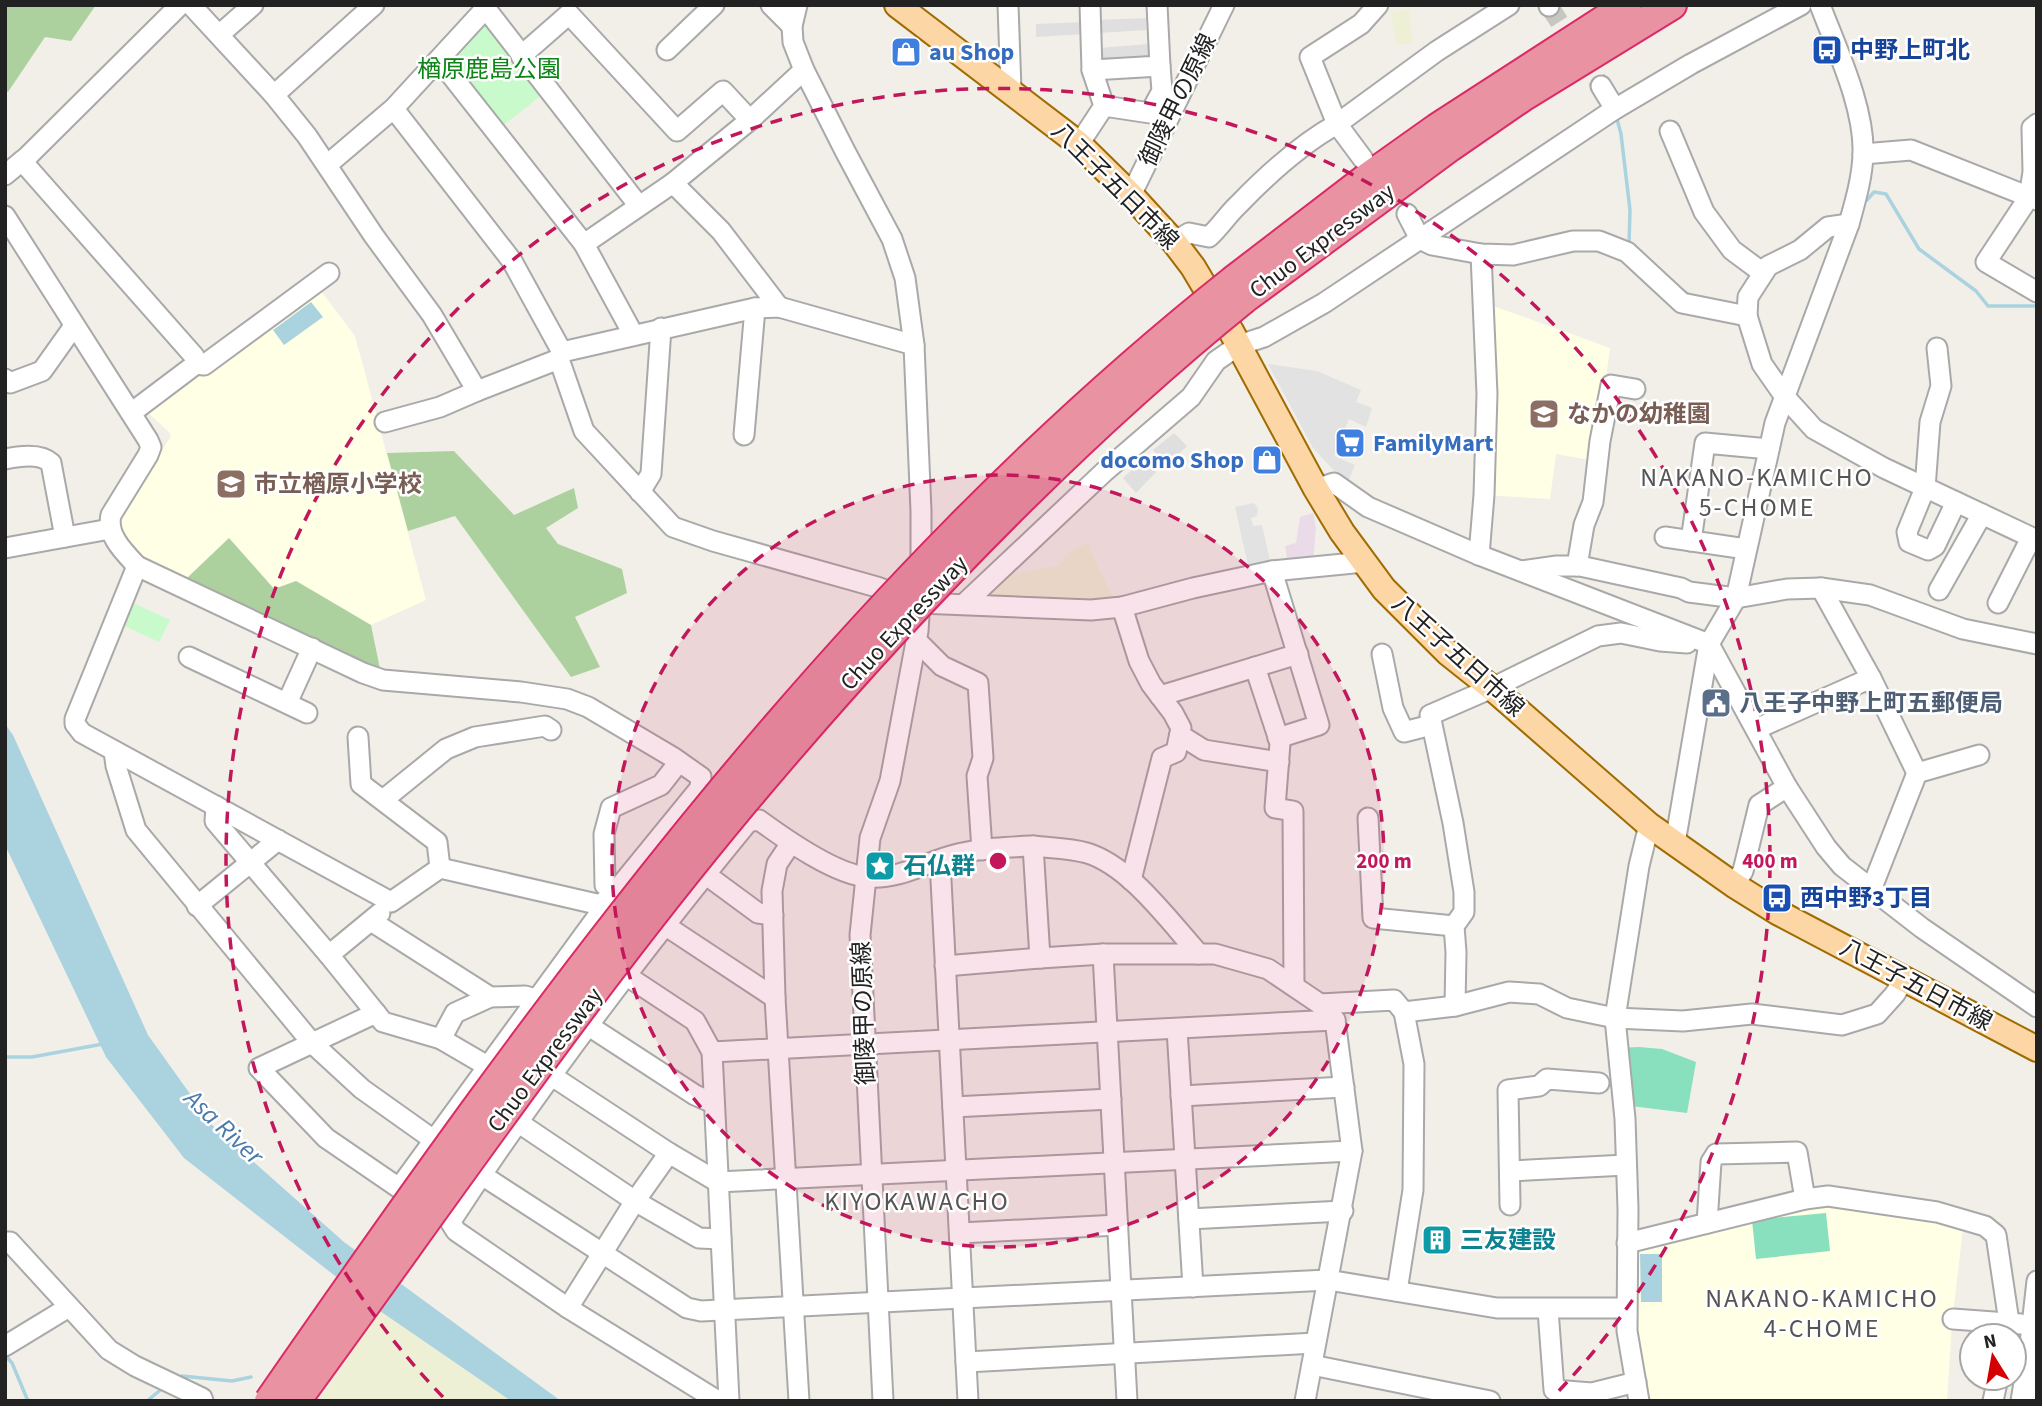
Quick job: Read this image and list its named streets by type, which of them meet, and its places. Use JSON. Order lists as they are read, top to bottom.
{
  "streets": {
    "highway": ["Chuo Expressway"],
    "main road": ["八王子五日市線"],
    "street": ["御陵甲の原線"]
  },
  "crossings": [
    ["御陵甲の原線", "八王子五日市線"]
  ],
  "districts": ["NAKANO-KAMICHO 5-CHOME", "KIYOKAWACHO", "NAKANO-KAMICHO 4-CHOME"],
  "water": ["Asa River"],
  "parks": ["楢原鹿島公園"],
  "places": {
    "bus stop": ["中野上町北", "西中野3丁目"],
    "shop": ["au Shop", "docomo Shop"],
    "school or university": ["なかの幼稚園", "市立楢原小学校"],
    "supermarket": ["FamilyMart"],
    "public building": ["八王子中野上町五郵便局"],
    "place": ["石仏群"],
    "building": ["三友建設"]
  },
  "north": "top",
  "rings": ["200 m", "400 m"]
}
